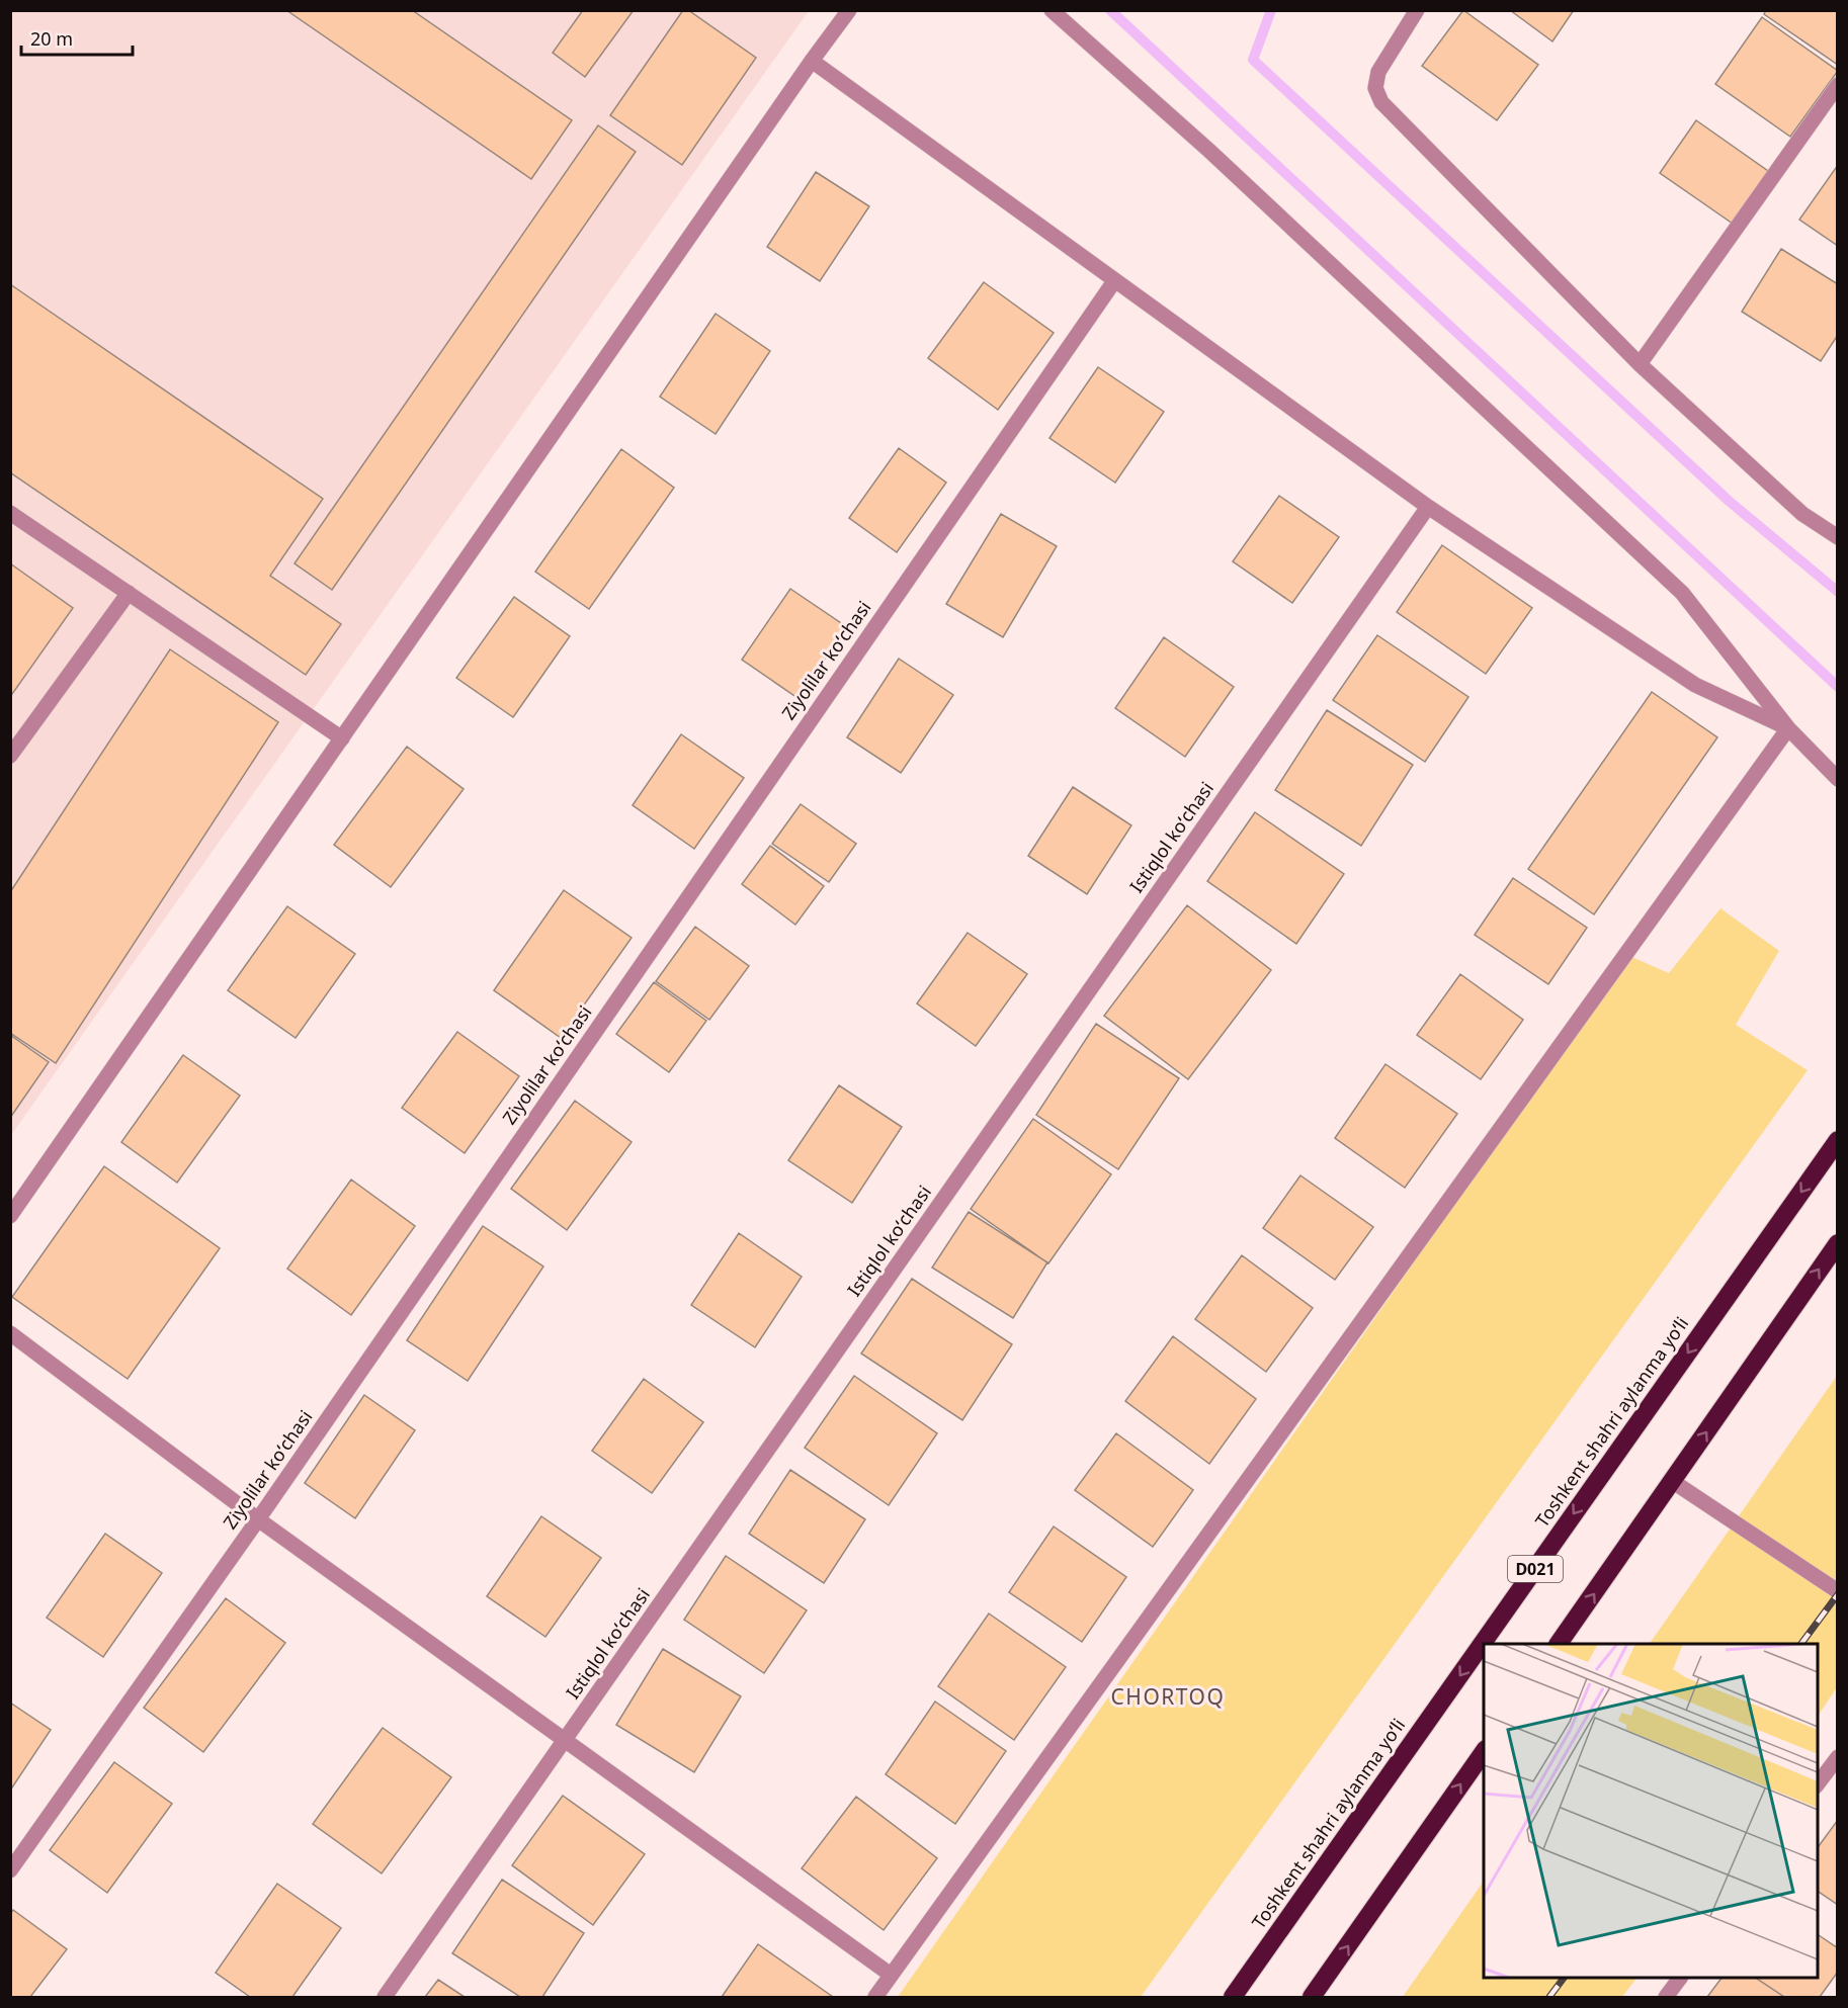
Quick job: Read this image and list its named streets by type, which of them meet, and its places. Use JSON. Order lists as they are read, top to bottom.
{
  "streets": {
    "highway": ["Toshkent shahri aylanma yoʻli", "D021"],
    "street": ["Ziyolilar koʻchasi", "Istiqlol koʻchasi"]
  },
  "districts": ["CHORTOQ"],
  "scale_bar": "20 m"
}
